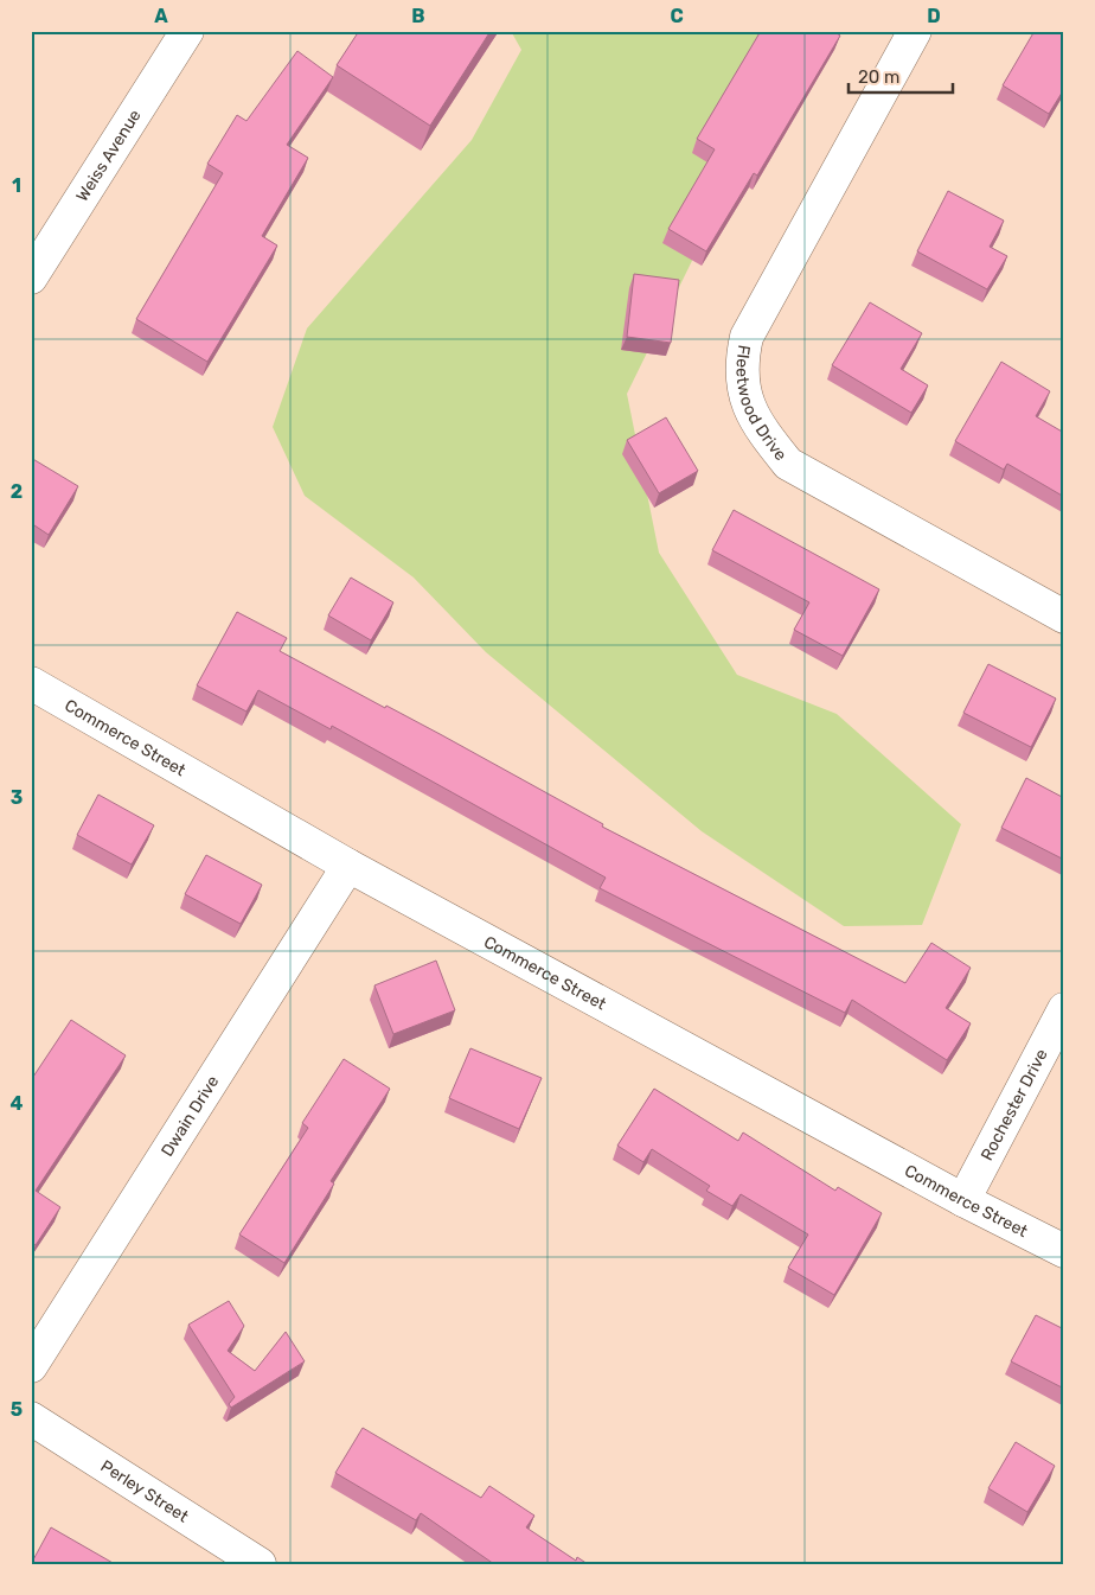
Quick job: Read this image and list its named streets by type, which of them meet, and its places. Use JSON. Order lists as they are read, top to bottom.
{
  "streets": {
    "street": [
      "Weiss Avenue",
      "Fleetwood Drive",
      "Commerce Street",
      "Rochester Drive",
      "Dwain Drive",
      "Perley Street"
    ]
  },
  "crossings": [
    ["Commerce Street", "Rochester Drive"],
    ["Commerce Street", "Dwain Drive"]
  ],
  "scale_bar": "20 m",
  "grid": {
    "columns": [
      "A",
      "B",
      "C",
      "D"
    ],
    "rows": [
      "1",
      "2",
      "3",
      "4",
      "5"
    ]
  }
}
